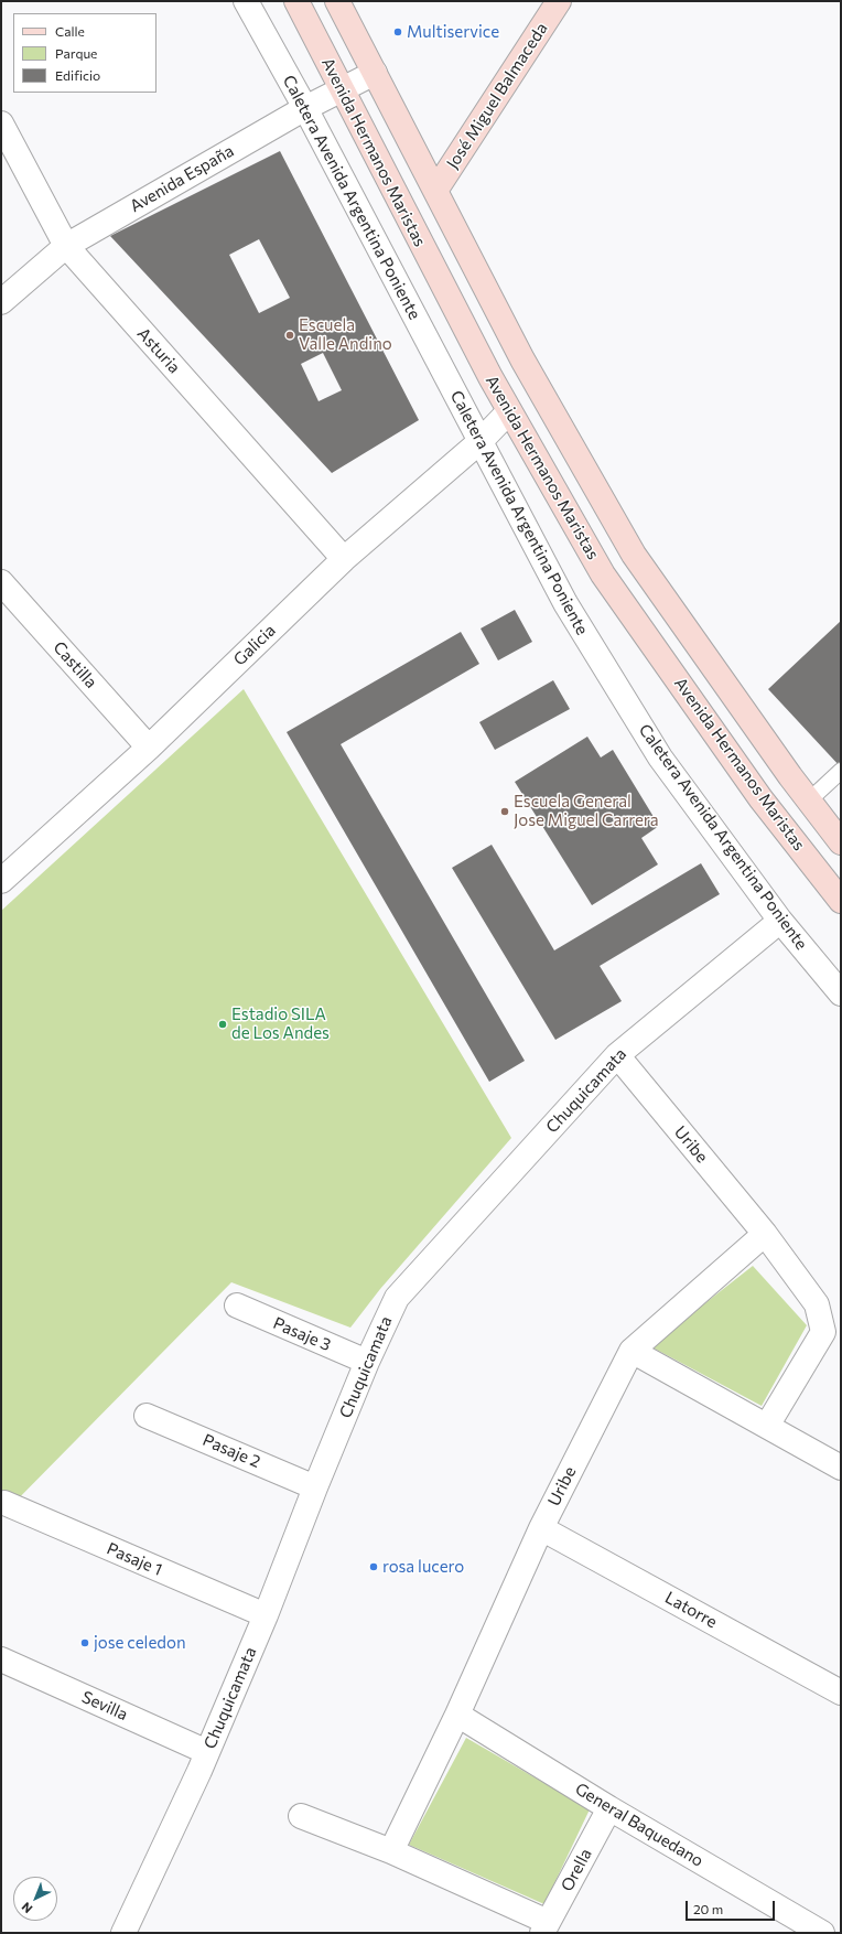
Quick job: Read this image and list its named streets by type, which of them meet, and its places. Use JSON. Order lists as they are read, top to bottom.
{
  "streets": {
    "main road": ["José Miguel Balmaceda", "Avenida Hermanos Maristas"],
    "street": [
      "Avenida España",
      "Caletera Avenida Argentina Poniente",
      "Asturia",
      "Galicia",
      "Castilla",
      "Chuquicamata",
      "Uribe",
      "Pasaje 3",
      "Pasaje 2",
      "Pasaje 1",
      "Latorre",
      "Sevilla",
      "General Baquedano",
      "Orella"
    ]
  },
  "crossings": [
    ["José Miguel Balmaceda", "Avenida Hermanos Maristas"],
    ["Avenida Hermanos Maristas", "Avenida España"],
    ["Avenida Hermanos Maristas", "Galicia"],
    ["Avenida España", "Caletera Avenida Argentina Poniente"],
    ["Avenida España", "Asturia"],
    ["Caletera Avenida Argentina Poniente", "Galicia"],
    ["Caletera Avenida Argentina Poniente", "Chuquicamata"],
    ["Asturia", "Galicia"],
    ["Galicia", "Castilla"],
    ["Chuquicamata", "Uribe"],
    ["Chuquicamata", "Pasaje 3"],
    ["Chuquicamata", "Pasaje 2"],
    ["Chuquicamata", "Pasaje 1"],
    ["Chuquicamata", "Sevilla"],
    ["Uribe", "Latorre"],
    ["General Baquedano", "Orella"]
  ],
  "places": [
    "Multiservice",
    "Escuela Valle Andino",
    "Escuela General Jose Miguel Carrera",
    "Estadio SILA de Los Andes",
    "rosa lucero",
    "jose celedon"
  ],
  "legend": ["Calle", "Parque", "Edificio"],
  "scale_bar": "20 m",
  "north": "bottom left"
}
